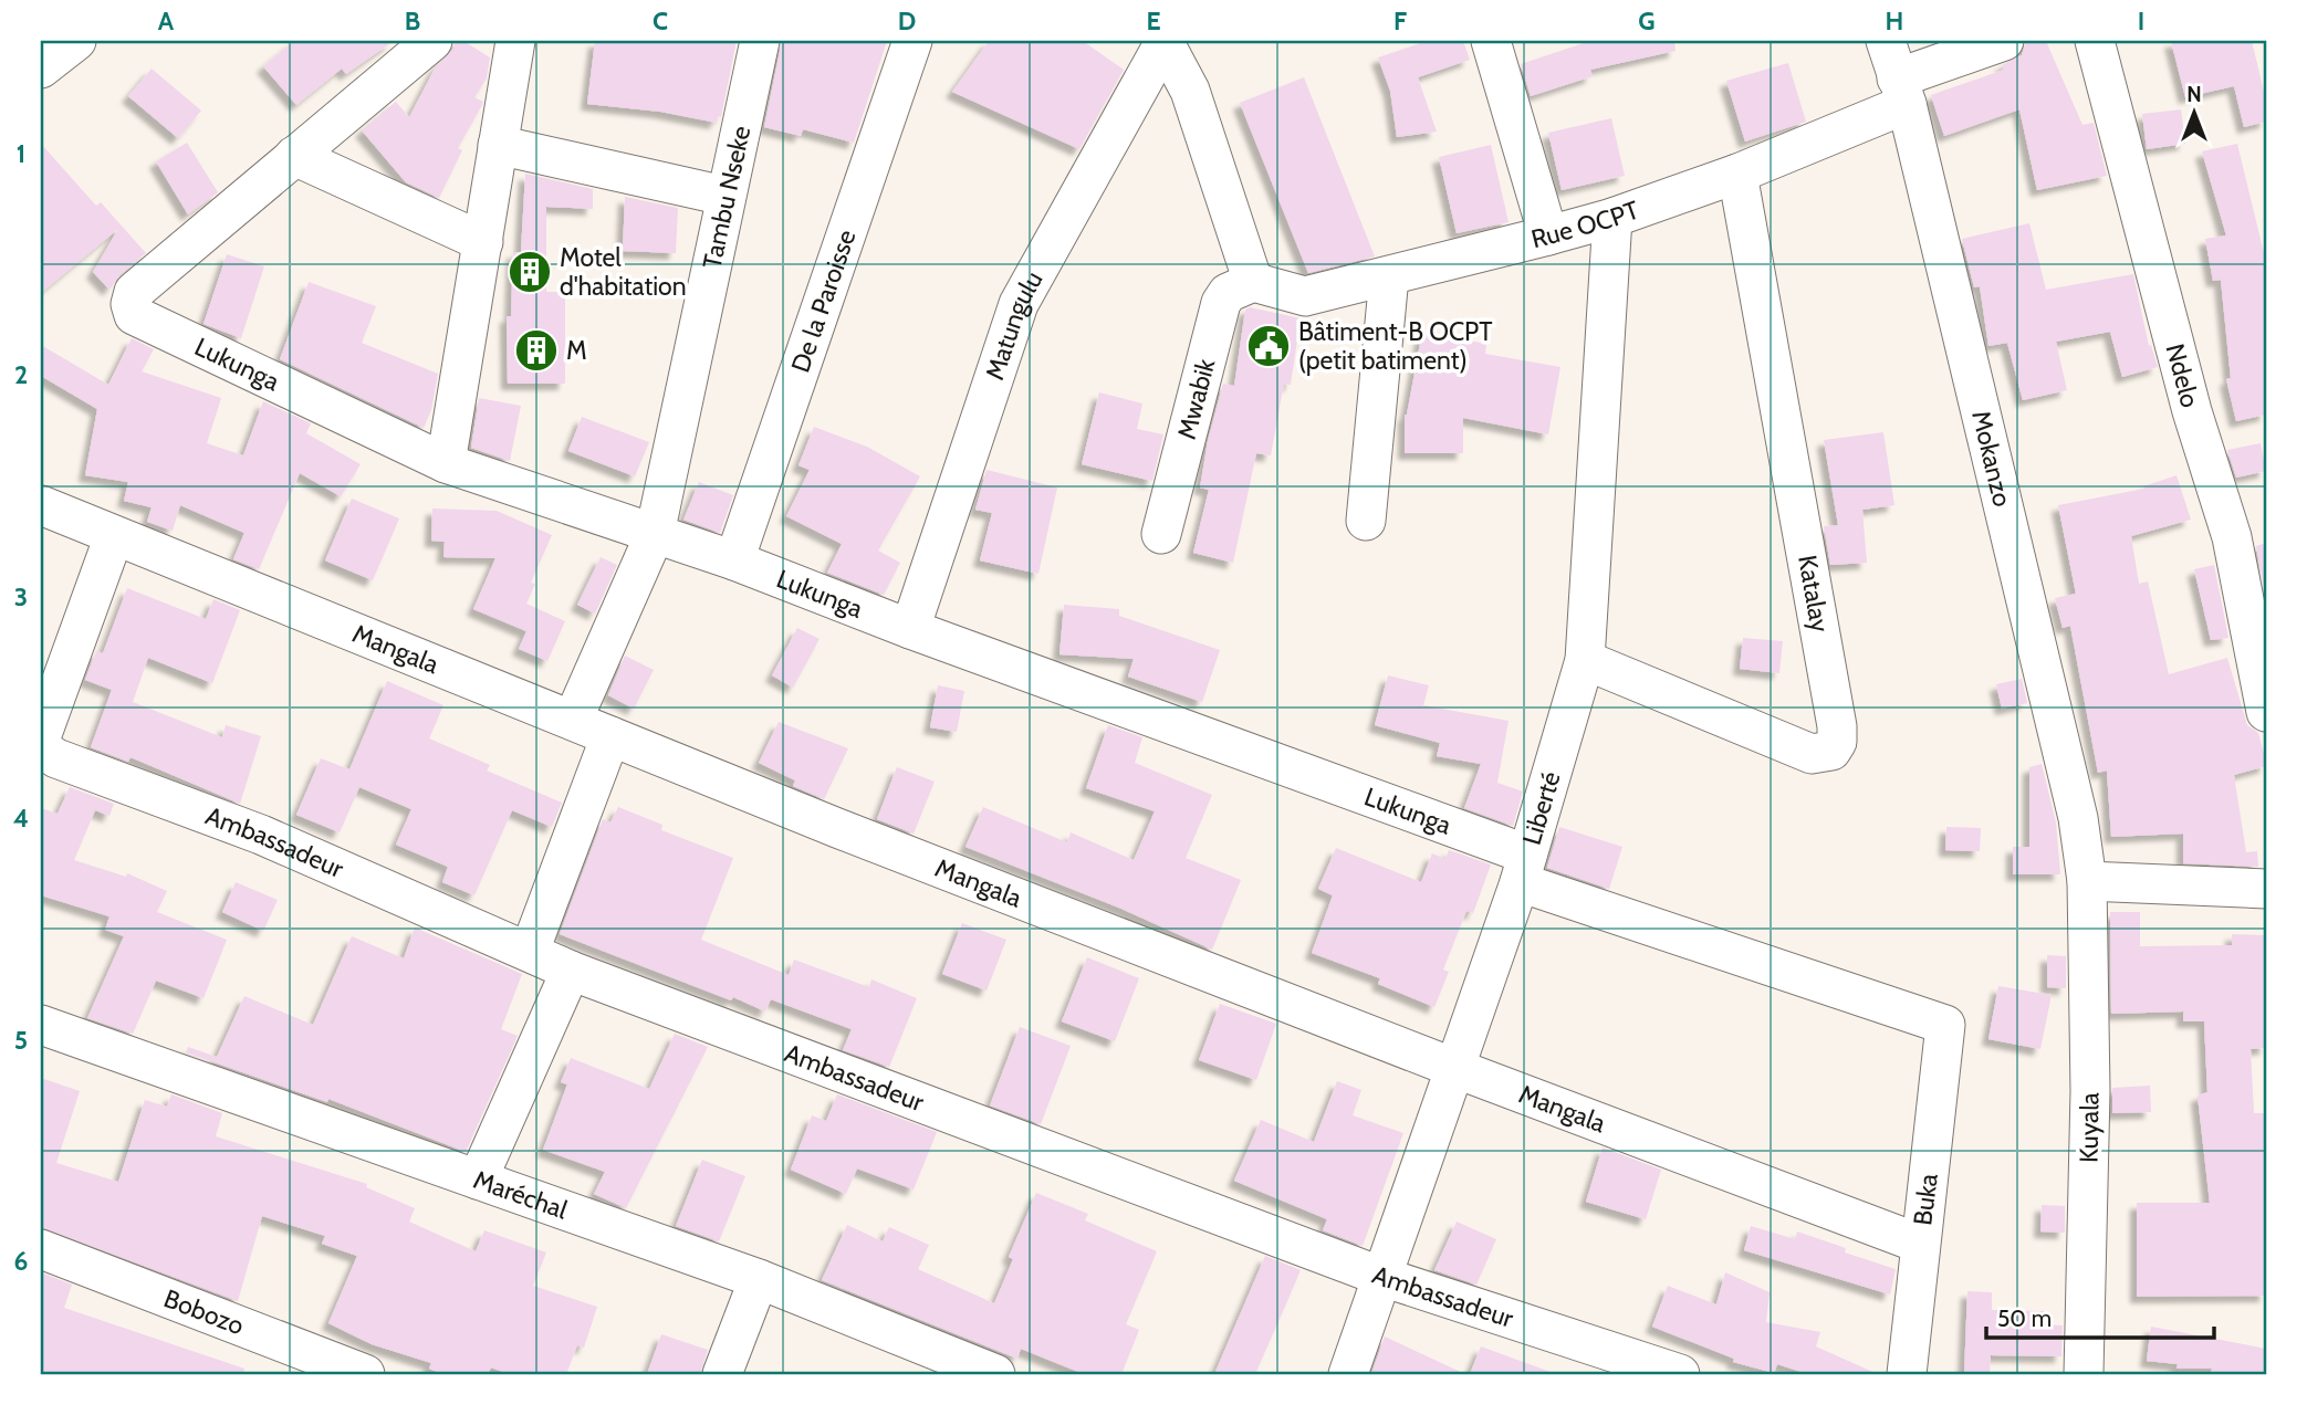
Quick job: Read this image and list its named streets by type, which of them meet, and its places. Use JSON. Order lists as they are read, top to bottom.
{
  "streets": {
    "street": [
      "Tambu Nseke",
      "Rue OCPT",
      "De la Paroisse",
      "Matungulu",
      "Lukunga",
      "Ndelo",
      "Mwabik",
      "Mokanzo",
      "Katalay",
      "Mangala",
      "Liberté",
      "Ambassadeur",
      "Kuyala",
      "Maréchal",
      "Buka",
      "Bobozo"
    ]
  },
  "crossings": [
    ["Tambu Nseke", "Lukunga"],
    ["Tambu Nseke", "Mangala"],
    ["Rue OCPT", "Mwabik"],
    ["Rue OCPT", "Mokanzo"],
    ["Rue OCPT", "Katalay"],
    ["Rue OCPT", "Liberté"],
    ["De la Paroisse", "Lukunga"],
    ["Matungulu", "Lukunga"],
    ["Lukunga", "Liberté"],
    ["Lukunga", "Buka"],
    ["Mokanzo", "Kuyala"],
    ["Katalay", "Liberté"],
    ["Mangala", "Liberté"],
    ["Mangala", "Buka"],
    ["Liberté", "Ambassadeur"]
  ],
  "places": {
    "building": ["Motel d'habitation", "M"],
    "public building": ["Bâtiment-B OCPT (petit batiment)"]
  },
  "scale_bar": "50 m",
  "north": "top",
  "grid": {
    "columns": [
      "A",
      "B",
      "C",
      "D",
      "E",
      "F",
      "G",
      "H",
      "I"
    ],
    "rows": [
      "1",
      "2",
      "3",
      "4",
      "5",
      "6"
    ]
  }
}
